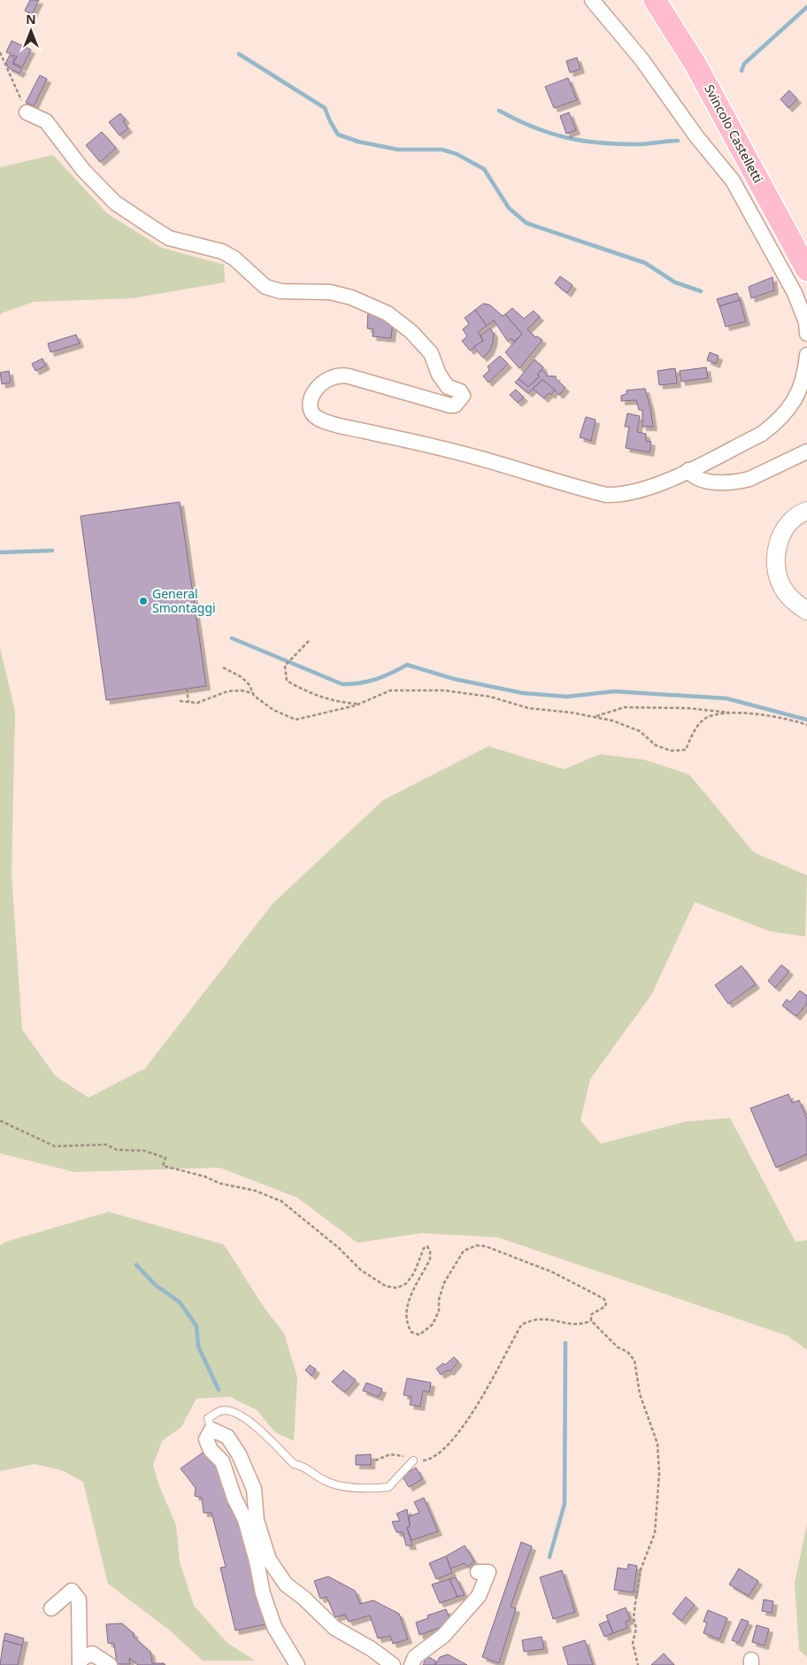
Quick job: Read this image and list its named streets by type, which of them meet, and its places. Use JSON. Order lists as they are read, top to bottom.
{
  "streets": {
    "main road": ["Svincolo Castelletti"]
  },
  "places": ["General Smontaggi"],
  "north": "top"
}
